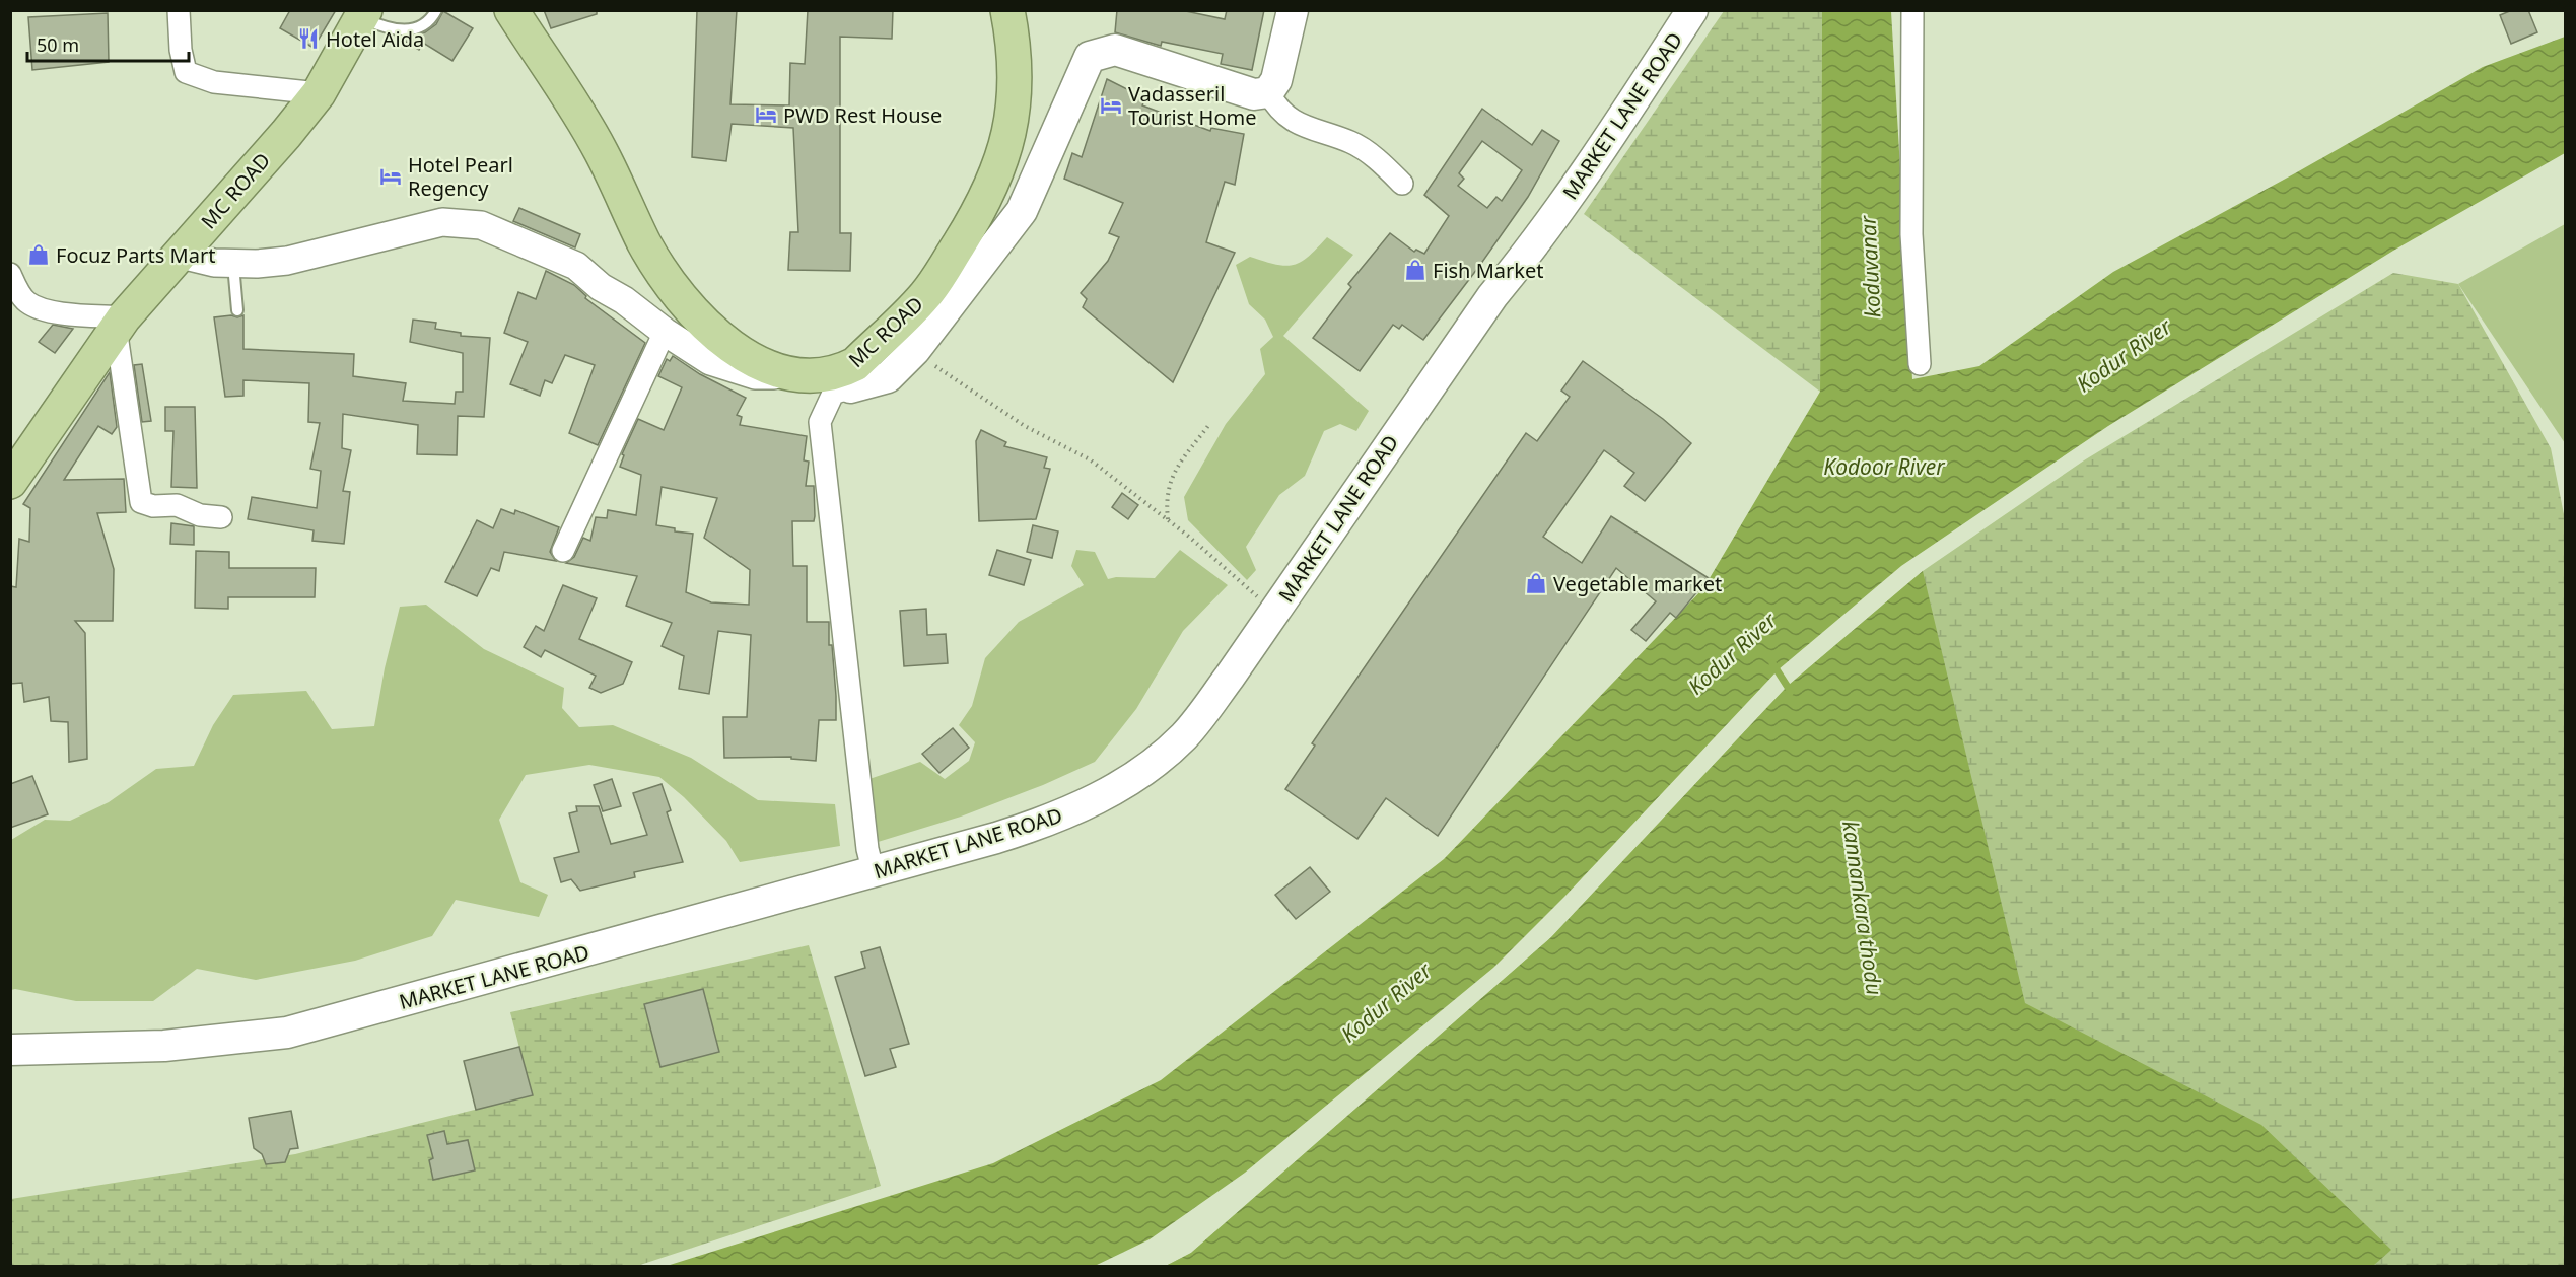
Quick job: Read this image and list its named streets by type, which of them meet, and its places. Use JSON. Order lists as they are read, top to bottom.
{
  "streets": {
    "highway": ["MC ROAD"],
    "main road": ["MARKET LANE ROAD"]
  },
  "water": [
    "koduvanar",
    "Kodur River",
    "Kodoor River",
    "kannankara thodu"
  ],
  "places": {
    "restaurant": ["Hotel Aida"],
    "hotel": ["Vadasseril Tourist Home", "PWD Rest House", "Hotel Pearl Regency"],
    "shop": ["Focuz Parts Mart", "Fish Market", "Vegetable market"]
  },
  "scale_bar": "50 m"
}
